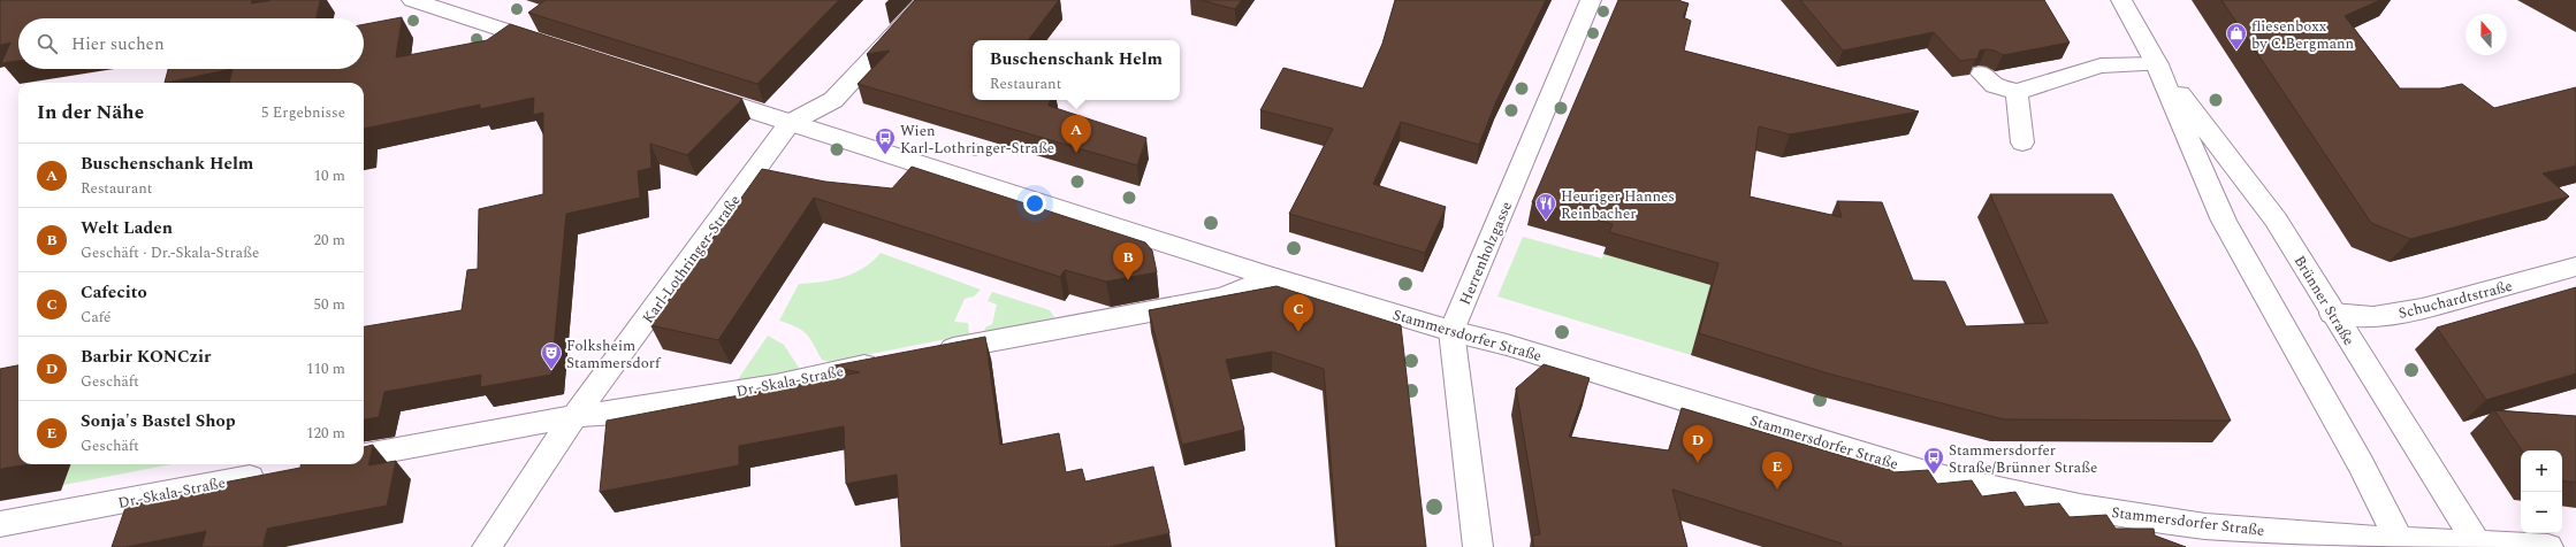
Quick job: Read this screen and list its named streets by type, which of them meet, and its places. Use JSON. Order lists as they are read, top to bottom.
{
  "streets": {
    "main road": [
      "Herrenholzgasse",
      "Karl-Lothringer-Straße",
      "Schuchardtstraße",
      "Brünner Straße",
      "Stammersdorfer Straße",
      "Dr.-Skala-Straße"
    ]
  },
  "crossings": [
    ["Herrenholzgasse", "Stammersdorfer Straße"],
    ["Karl-Lothringer-Straße", "Stammersdorfer Straße"],
    ["Karl-Lothringer-Straße", "Dr.-Skala-Straße"],
    ["Schuchardtstraße", "Brünner Straße"],
    ["Brünner Straße", "Stammersdorfer Straße"]
  ],
  "places": {
    "shop": ["fliesenboxx by C.Bergmann"],
    "bus stop": ["Wien Karl-Lothringer-Straße", "Stammersdorfer Straße/Brünner Straße"],
    "restaurant": ["Heuriger Hannes Reinbacher"],
    "theatre": ["Folksheim Stammersdorf"]
  },
  "north": "top",
  "page": {
    "search": "Hier suchen",
    "popup": ["Buschenschank Helm", "Restaurant"],
    "heading": ["In der Nähe", "5 Ergebnisse"],
    "pins": [
      "A",
      "B",
      "C",
      "D",
      "E"
    ],
    "list": [
      {
        "mark": "A",
        "name": "Buschenschank Helm",
        "note": "Restaurant",
        "value": "10 m"
      },
      {
        "mark": "B",
        "name": "Welt Laden",
        "note": "Geschäft · Dr.-Skala-Straße",
        "value": "20 m"
      },
      {
        "mark": "C",
        "name": "Cafecito",
        "note": "Café",
        "value": "50 m"
      },
      {
        "mark": "D",
        "name": "Barbir KONCzir",
        "note": "Geschäft",
        "value": "110 m"
      },
      {
        "mark": "E",
        "name": "Sonja's Bastel Shop",
        "note": "Geschäft",
        "value": "120 m"
      }
    ],
    "map_buttons": ["+", "−"]
  }
}
